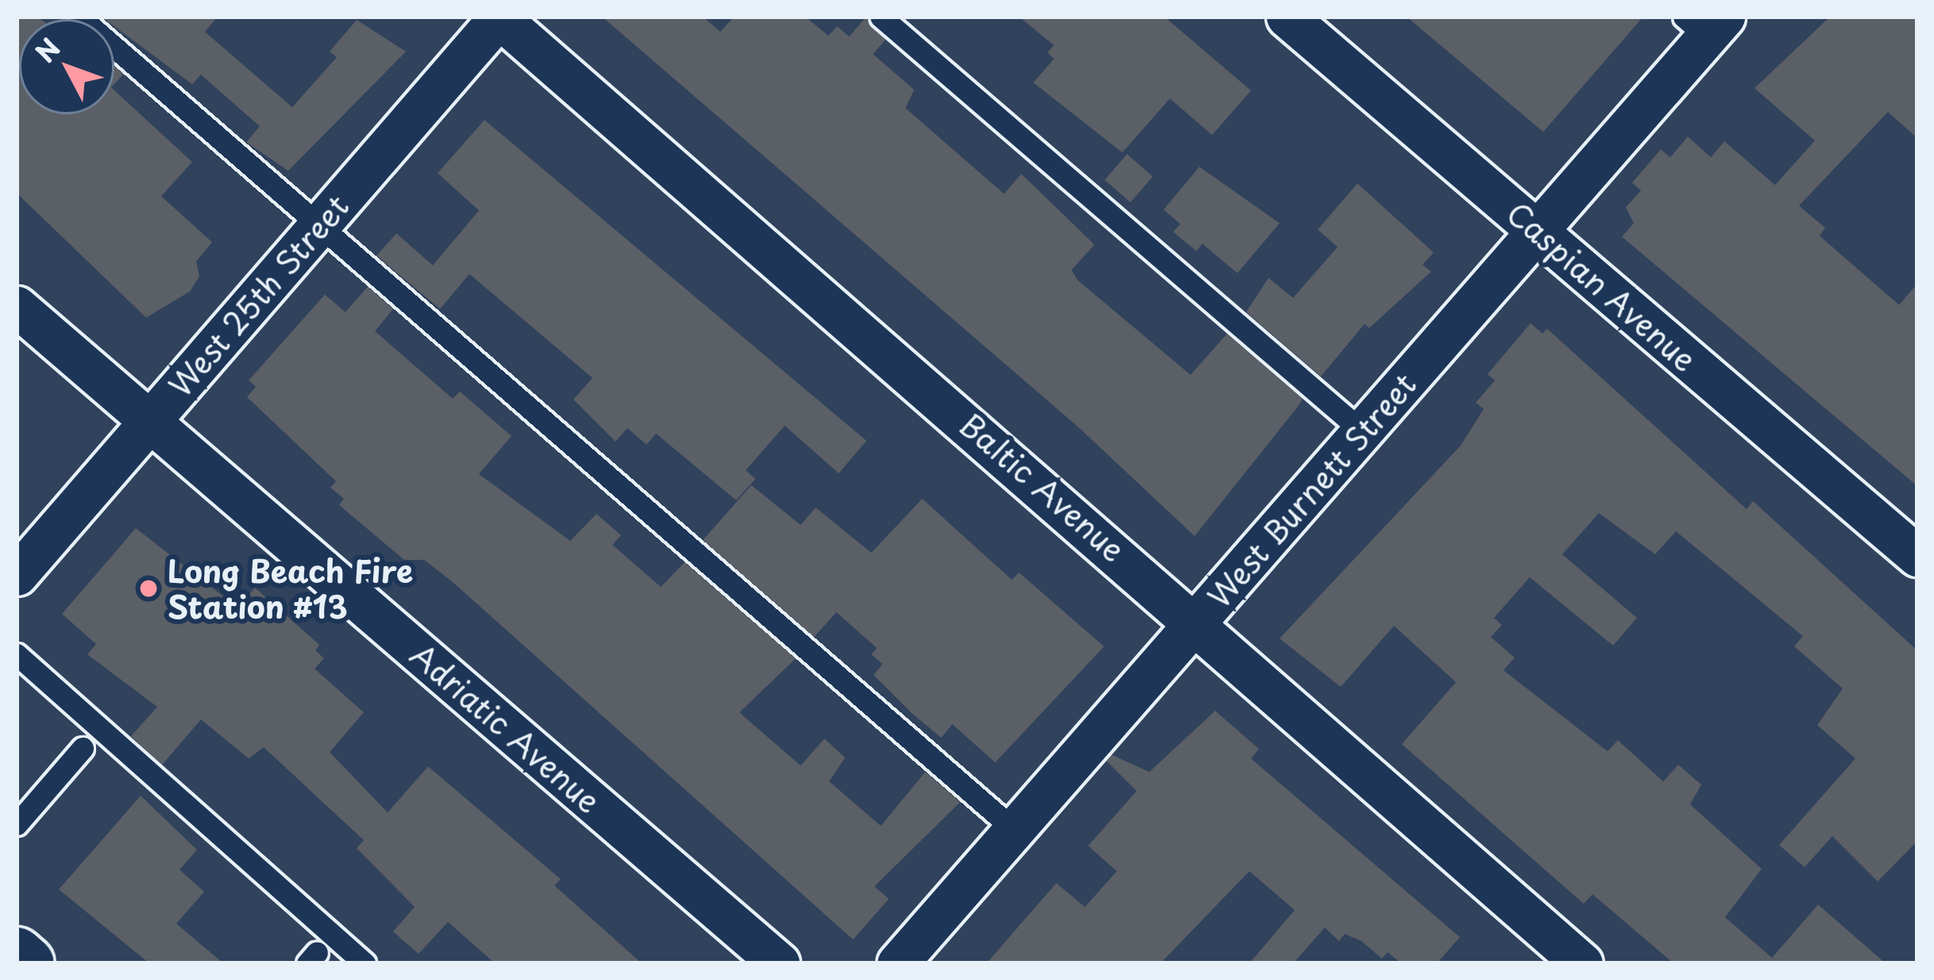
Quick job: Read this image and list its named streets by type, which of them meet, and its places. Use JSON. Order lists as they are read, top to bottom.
{
  "streets": {
    "street": [
      "Caspian Avenue",
      "West 25th Street",
      "Baltic Avenue",
      "West Burnett Street",
      "Adriatic Avenue"
    ]
  },
  "crossings": [
    ["Caspian Avenue", "West Burnett Street"],
    ["West 25th Street", "Baltic Avenue"],
    ["West 25th Street", "Adriatic Avenue"],
    ["Baltic Avenue", "West Burnett Street"]
  ],
  "places": ["Long Beach Fire Station #13"],
  "north": "top left"
}
